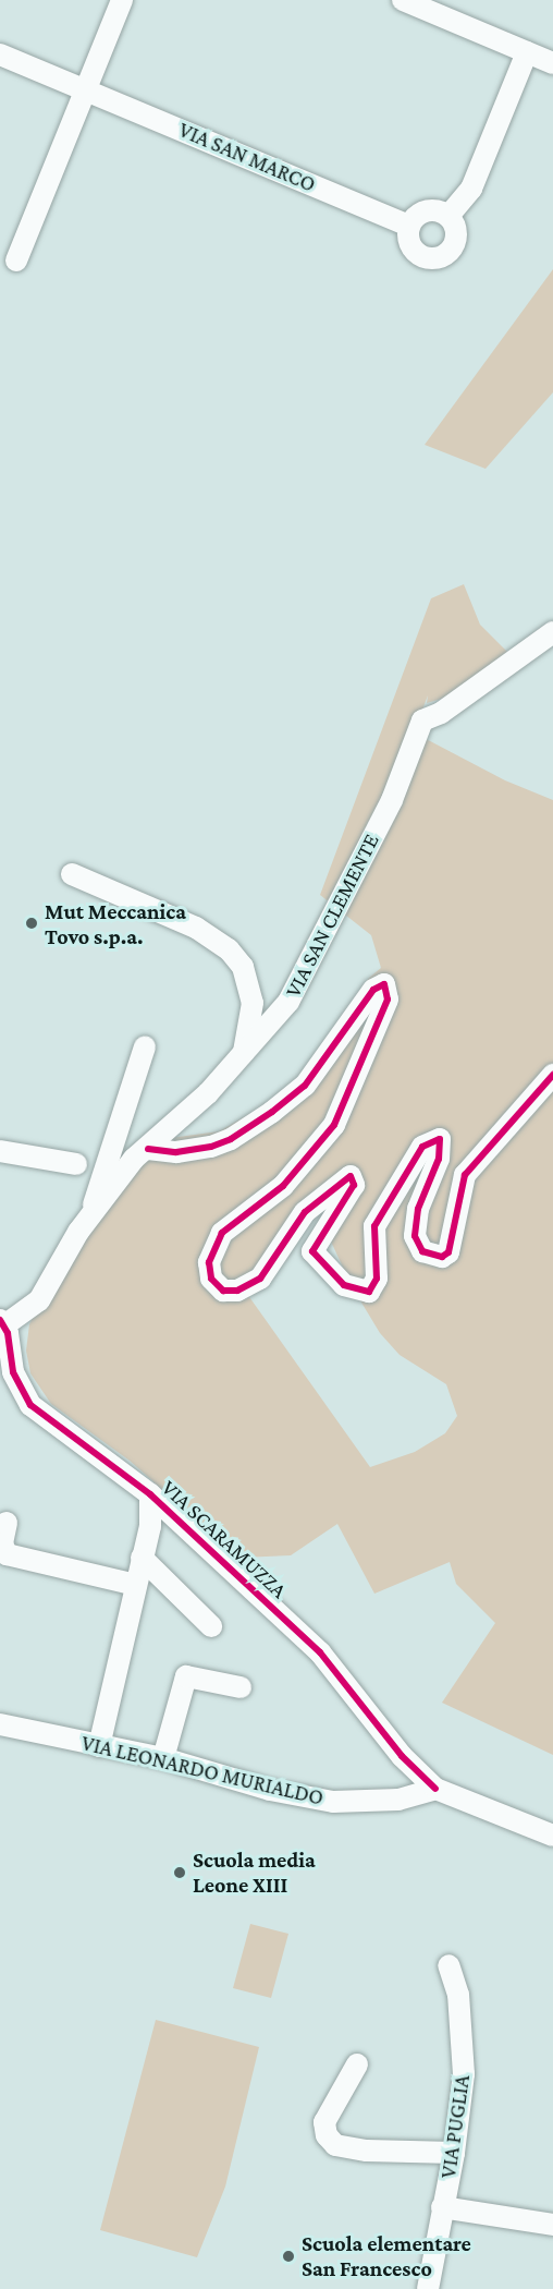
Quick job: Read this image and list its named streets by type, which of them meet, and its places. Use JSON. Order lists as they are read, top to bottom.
{
  "streets": {
    "street": [
      "VIA SAN MARCO",
      "VIA SAN CLEMENTE",
      "VIA SCARAMUZZA",
      "VIA LEONARDO MURIALDO",
      "VIA PUGLIA"
    ]
  },
  "crossings": [
    ["VIA SAN CLEMENTE", "VIA SCARAMUZZA"],
    ["VIA SCARAMUZZA", "VIA LEONARDO MURIALDO"]
  ],
  "places": ["Mut Meccanica Tovo s.p.a.", "Scuola media Leone XIII", "Scuola elementare San Francesco"]
}
